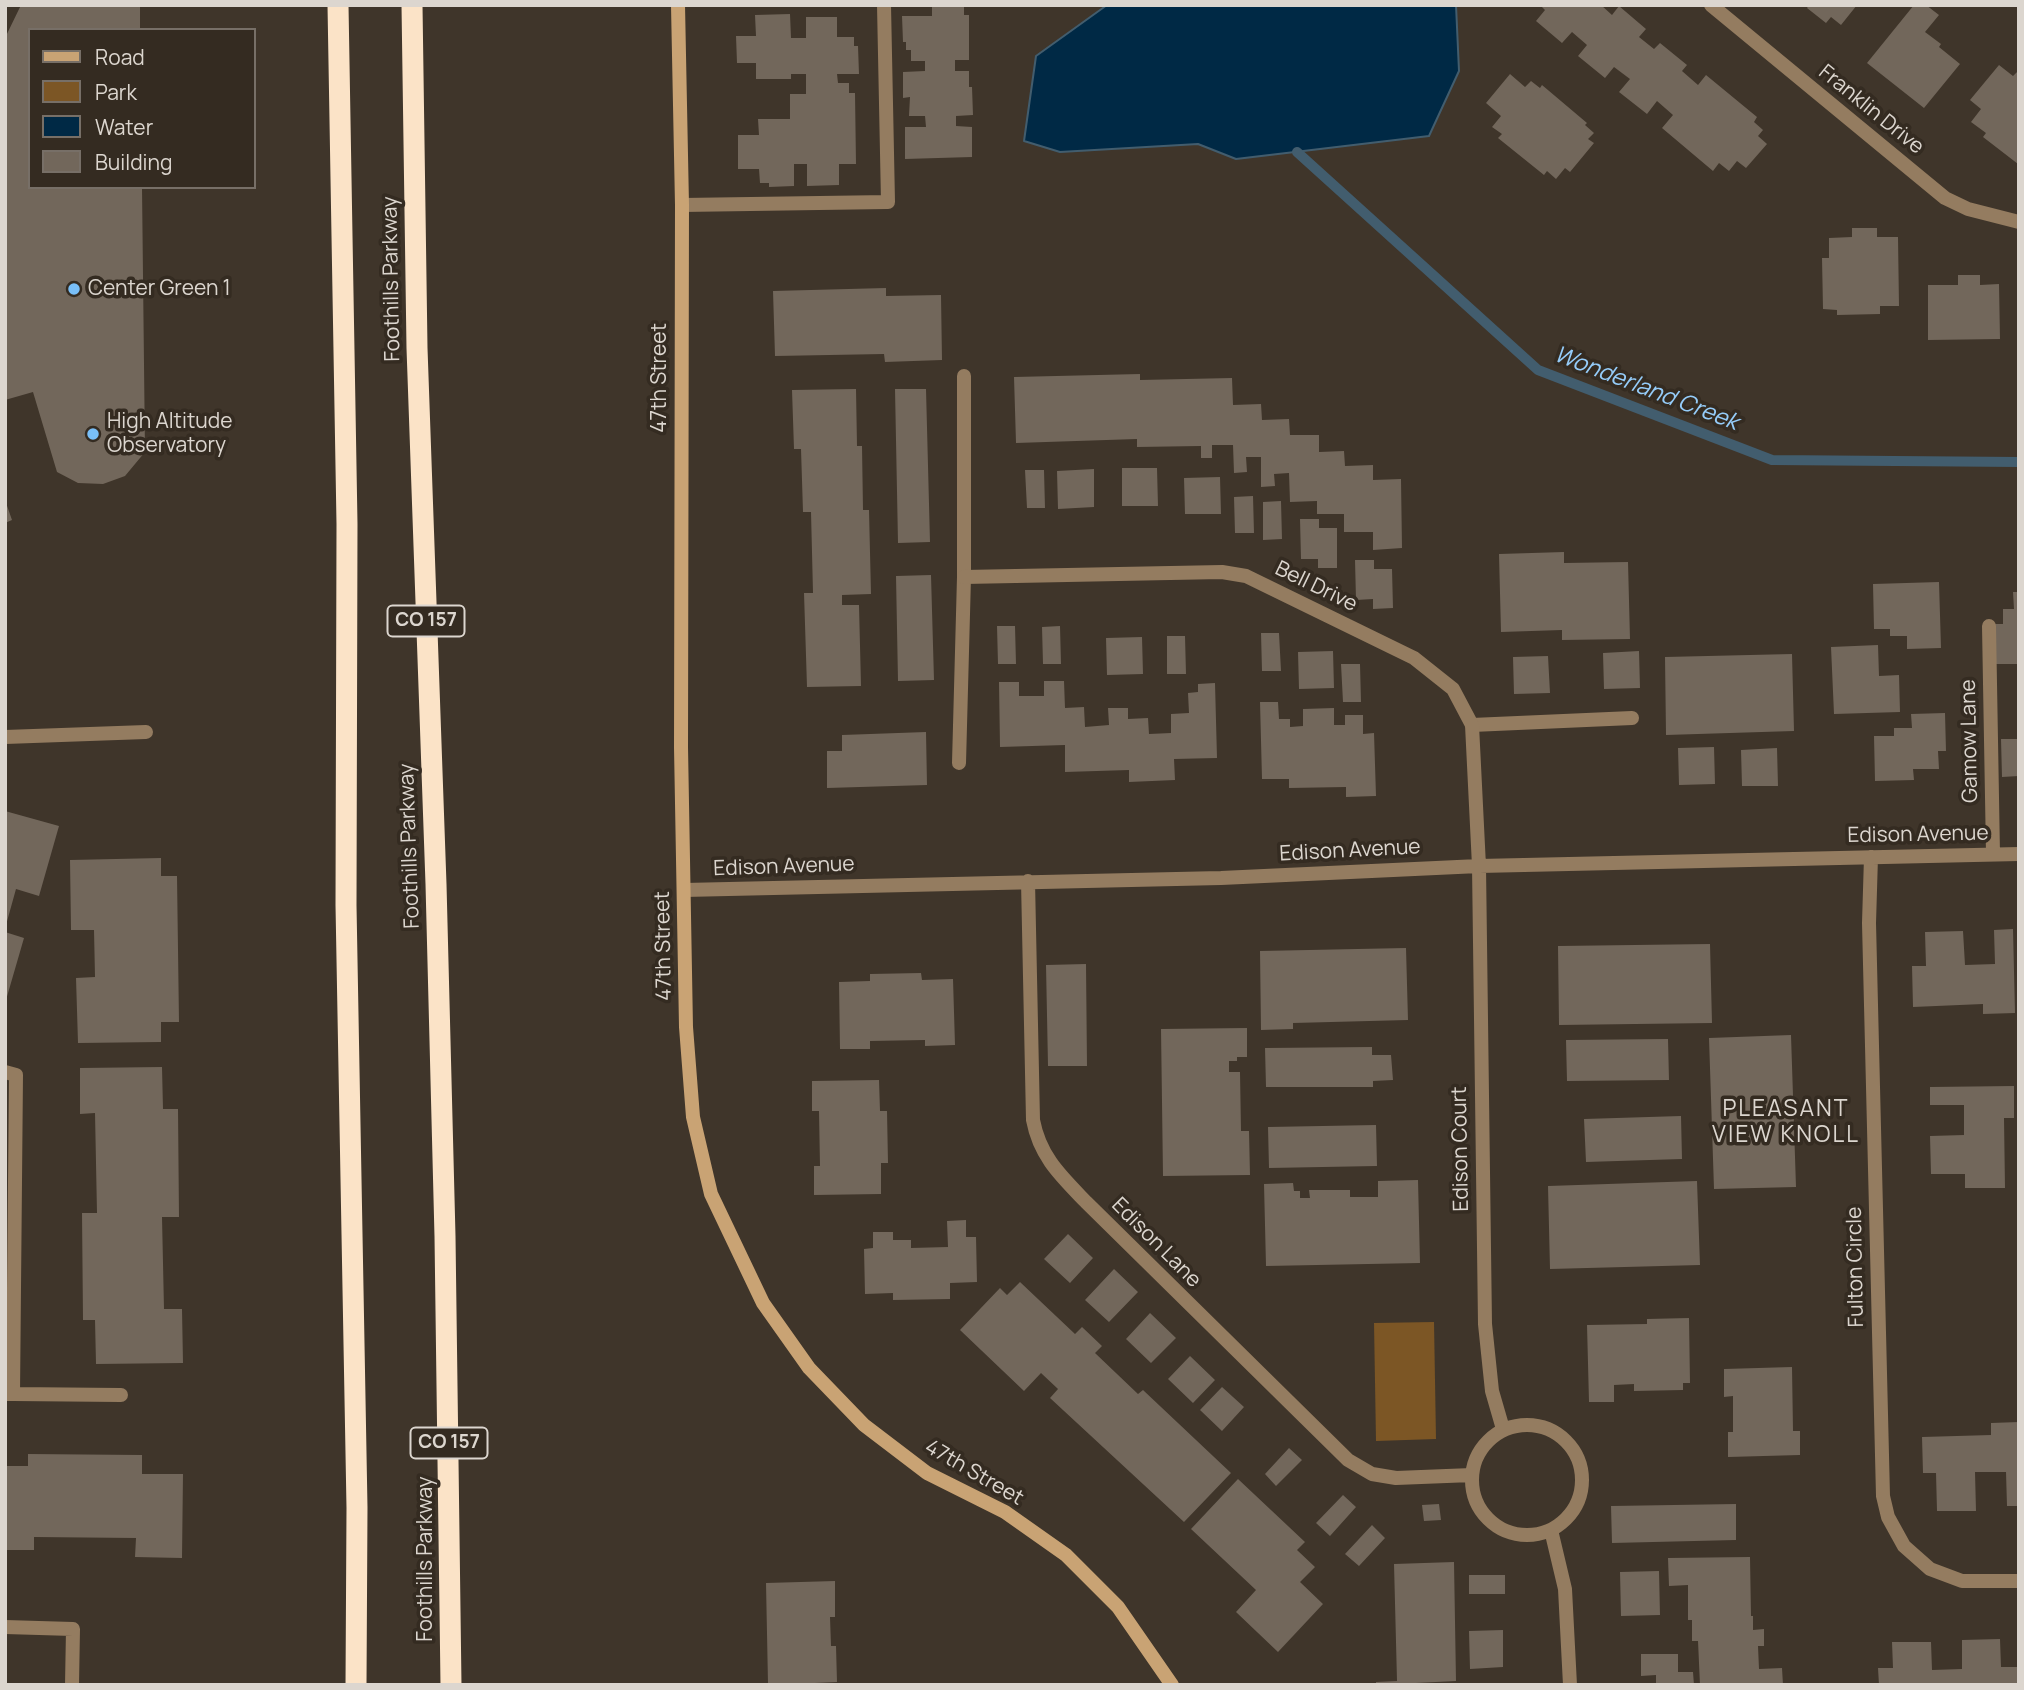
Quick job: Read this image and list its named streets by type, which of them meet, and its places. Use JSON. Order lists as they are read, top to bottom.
{
  "streets": {
    "highway": ["Foothills Parkway", "CO 157"],
    "street": [
      "Franklin Drive",
      "47th Street",
      "Bell Drive",
      "Gamow Lane",
      "Edison Avenue",
      "Edison Court",
      "Edison Lane",
      "Fulton Circle"
    ]
  },
  "crossings": [
    ["47th Street", "Edison Avenue"],
    ["Bell Drive", "Edison Avenue"],
    ["Bell Drive", "Edison Court"],
    ["Gamow Lane", "Edison Avenue"],
    ["Edison Avenue", "Edison Court"],
    ["Edison Avenue", "Edison Lane"],
    ["Edison Avenue", "Fulton Circle"],
    ["Edison Court", "Edison Lane"]
  ],
  "districts": ["PLEASANT VIEW KNOLL"],
  "water": ["Wonderland Creek"],
  "places": ["Center Green 1", "High Altitude Observatory"],
  "legend": [
    "Road",
    "Park",
    "Water",
    "Building"
  ]
}
